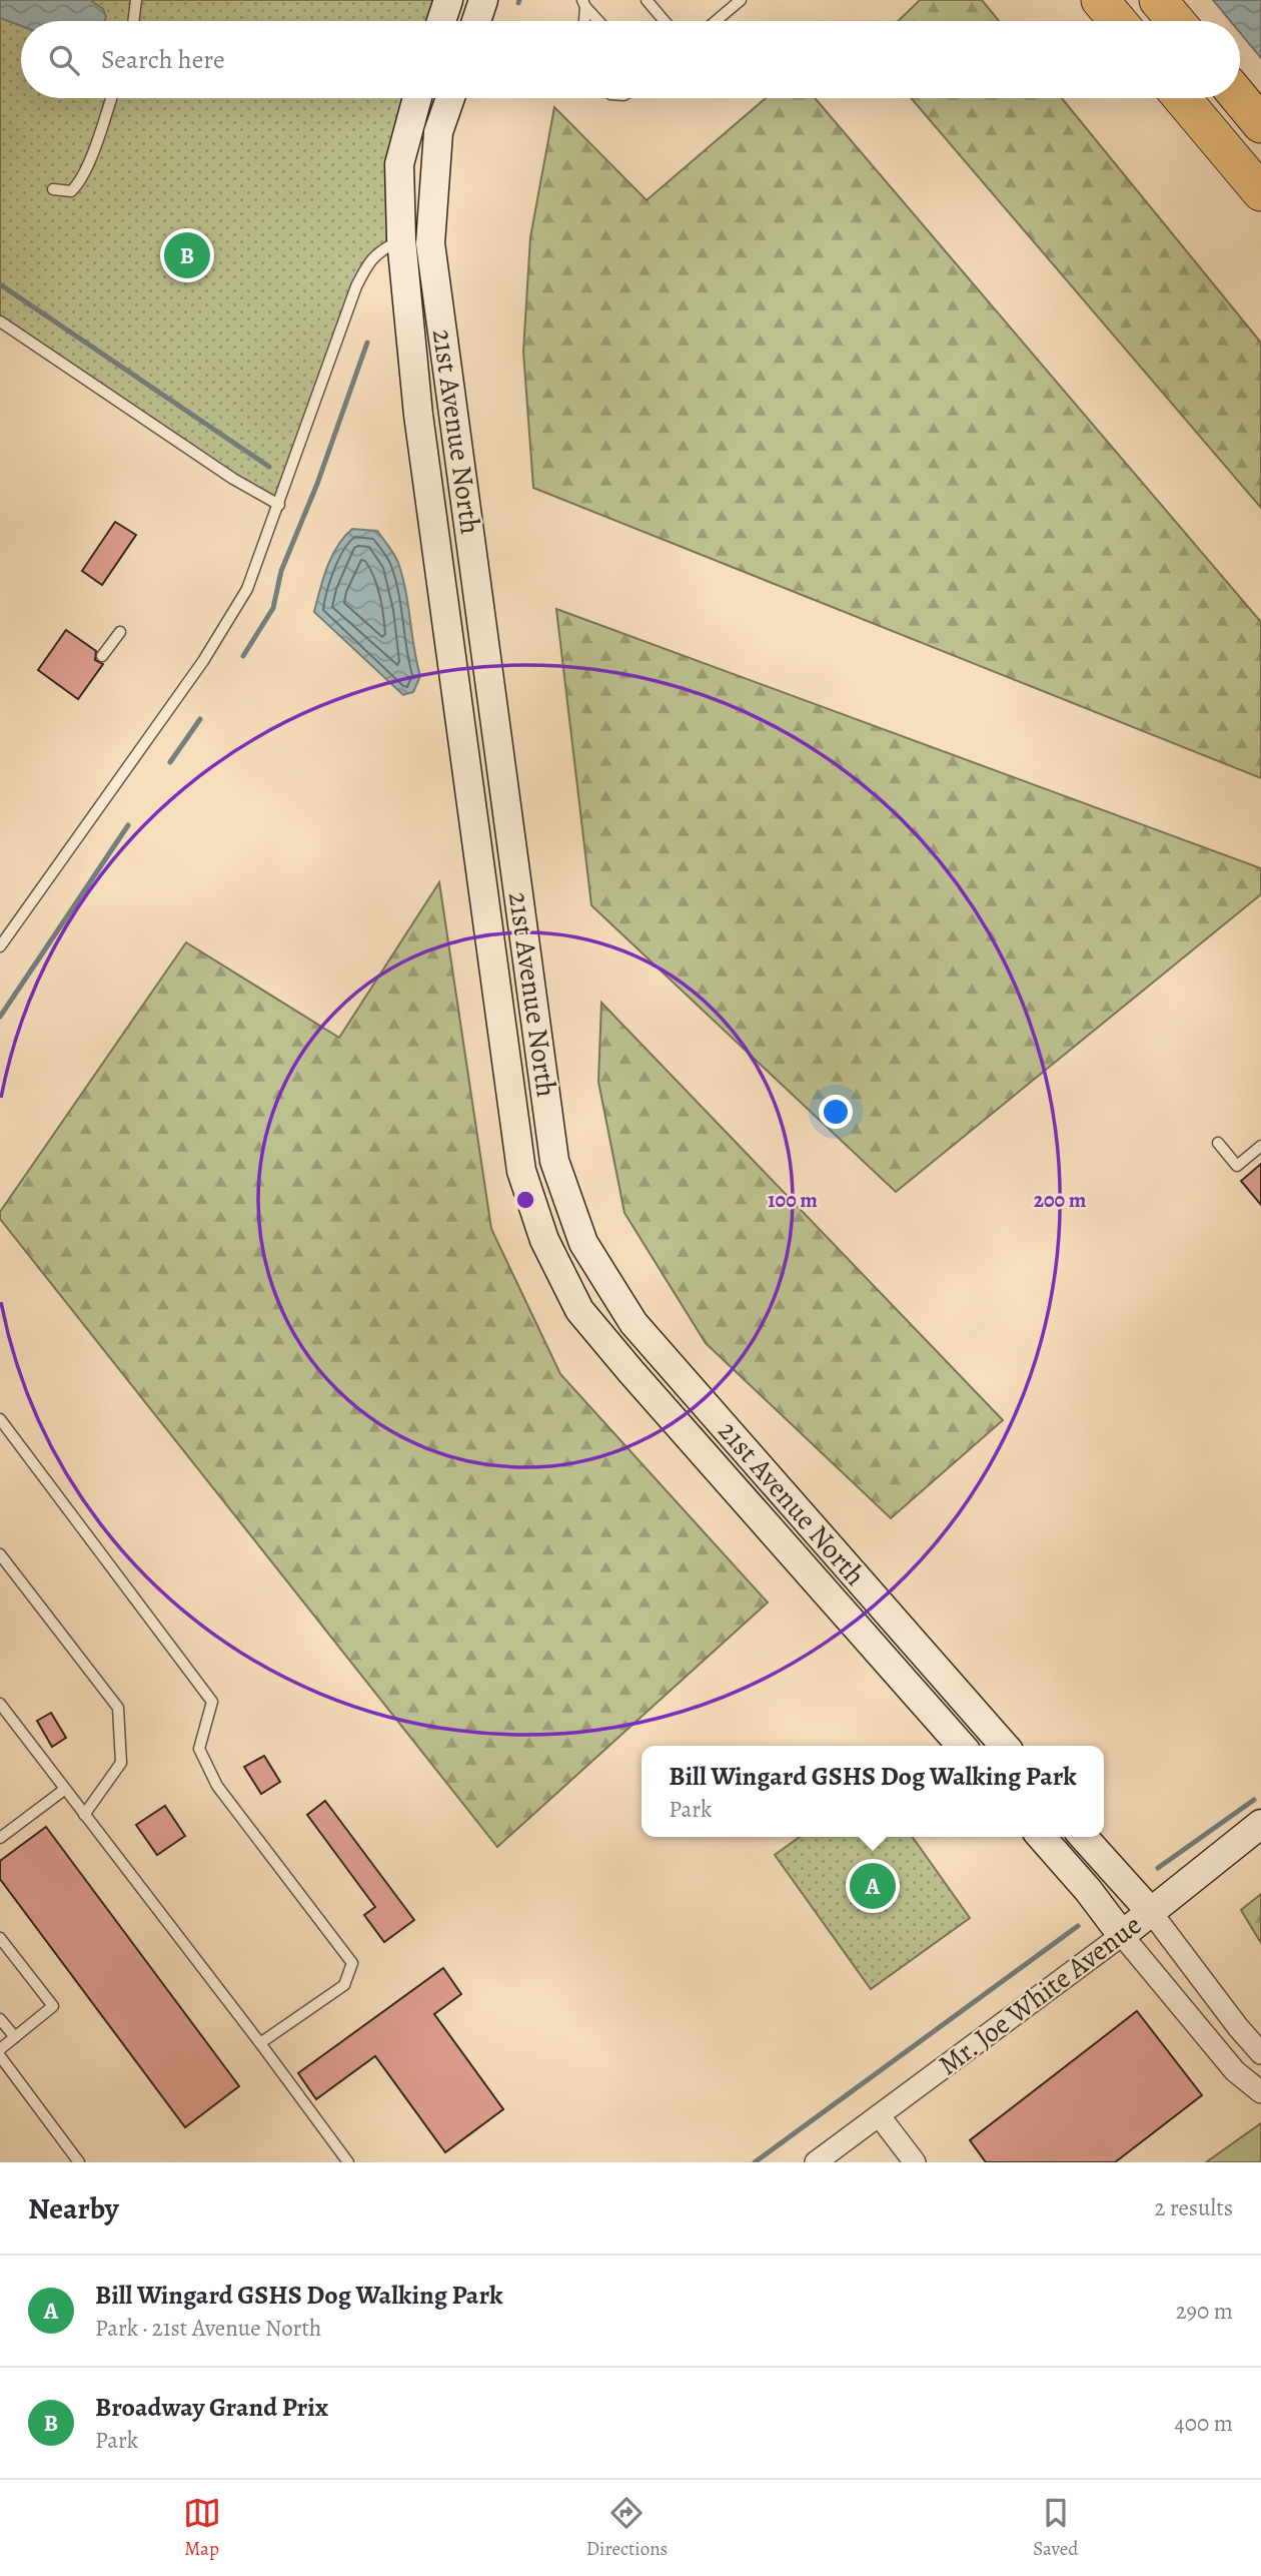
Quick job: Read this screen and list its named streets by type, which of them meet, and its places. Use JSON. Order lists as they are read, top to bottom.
{
  "streets": {
    "street": ["21st Avenue North", "Mr. Joe White Avenue"]
  },
  "page": {
    "search": "Search here",
    "pins": ["B", "A"],
    "popup": ["Bill Wingard GSHS Dog Walking Park", "Park"],
    "heading": ["Nearby", "2 results"],
    "list": [
      {
        "mark": "A",
        "name": "Bill Wingard GSHS Dog Walking Park",
        "note": "Park · 21st Avenue North",
        "value": "290 m"
      },
      {
        "mark": "B",
        "name": "Broadway Grand Prix",
        "note": "Park",
        "value": "400 m"
      }
    ],
    "nav": ["Map", "Directions", "Saved"]
  },
  "rings": ["100 m", "200 m"]
}
